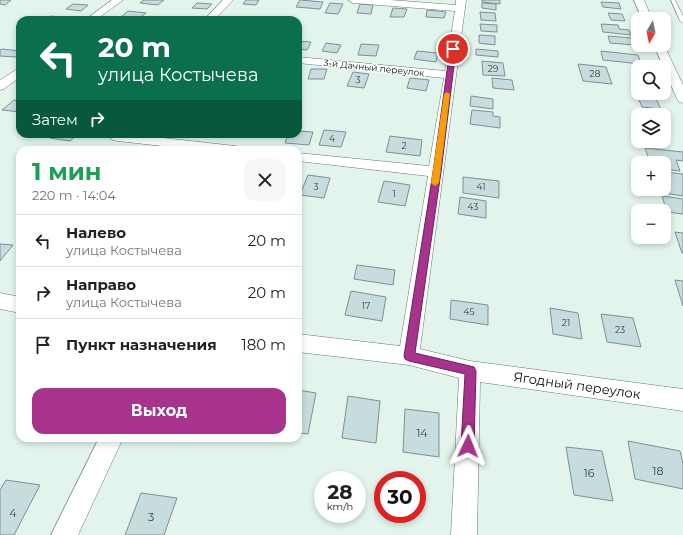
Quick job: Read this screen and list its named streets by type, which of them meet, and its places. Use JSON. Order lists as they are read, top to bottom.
{
  "streets": {
    "street": ["3-й Дачный переулок", "Ягодный переулок"]
  },
  "house_numbers": [
    "29",
    "28",
    "3",
    "4",
    "2",
    "3",
    "41",
    "1",
    "43",
    "17",
    "45",
    "21",
    "23",
    "14",
    "18",
    "16",
    "4",
    "3"
  ],
  "north": "bottom",
  "page": {
    "map_buttons": ["+", "−"],
    "turn": ["20 m", "улица Костычева"],
    "then": "Затем",
    "heading": ["1 мин", "220 m · 14:04"],
    "list": [
      {
        "name": "Налево",
        "note": "улица Костычева",
        "value": "20 m"
      },
      {
        "name": "Направо",
        "note": "улица Костычева",
        "value": "20 m"
      },
      {
        "name": "Пункт назначения",
        "value": "180 m"
      }
    ],
    "buttons": "Выход",
    "speed": "28 km/h",
    "limit": "30"
  }
}
